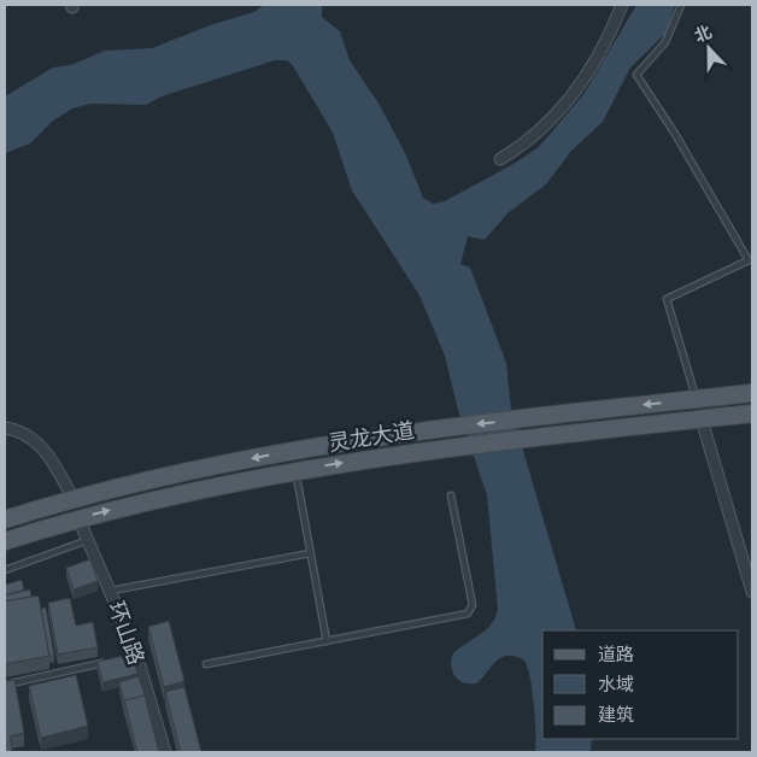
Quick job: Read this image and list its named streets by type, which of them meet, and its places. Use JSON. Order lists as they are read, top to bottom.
{
  "streets": {
    "main road": ["灵龙大道"],
    "street": ["环山路"]
  },
  "crossings": [
    ["灵龙大道", "环山路"]
  ],
  "legend": ["道路", "水域", "建筑"],
  "north": "top"
}
